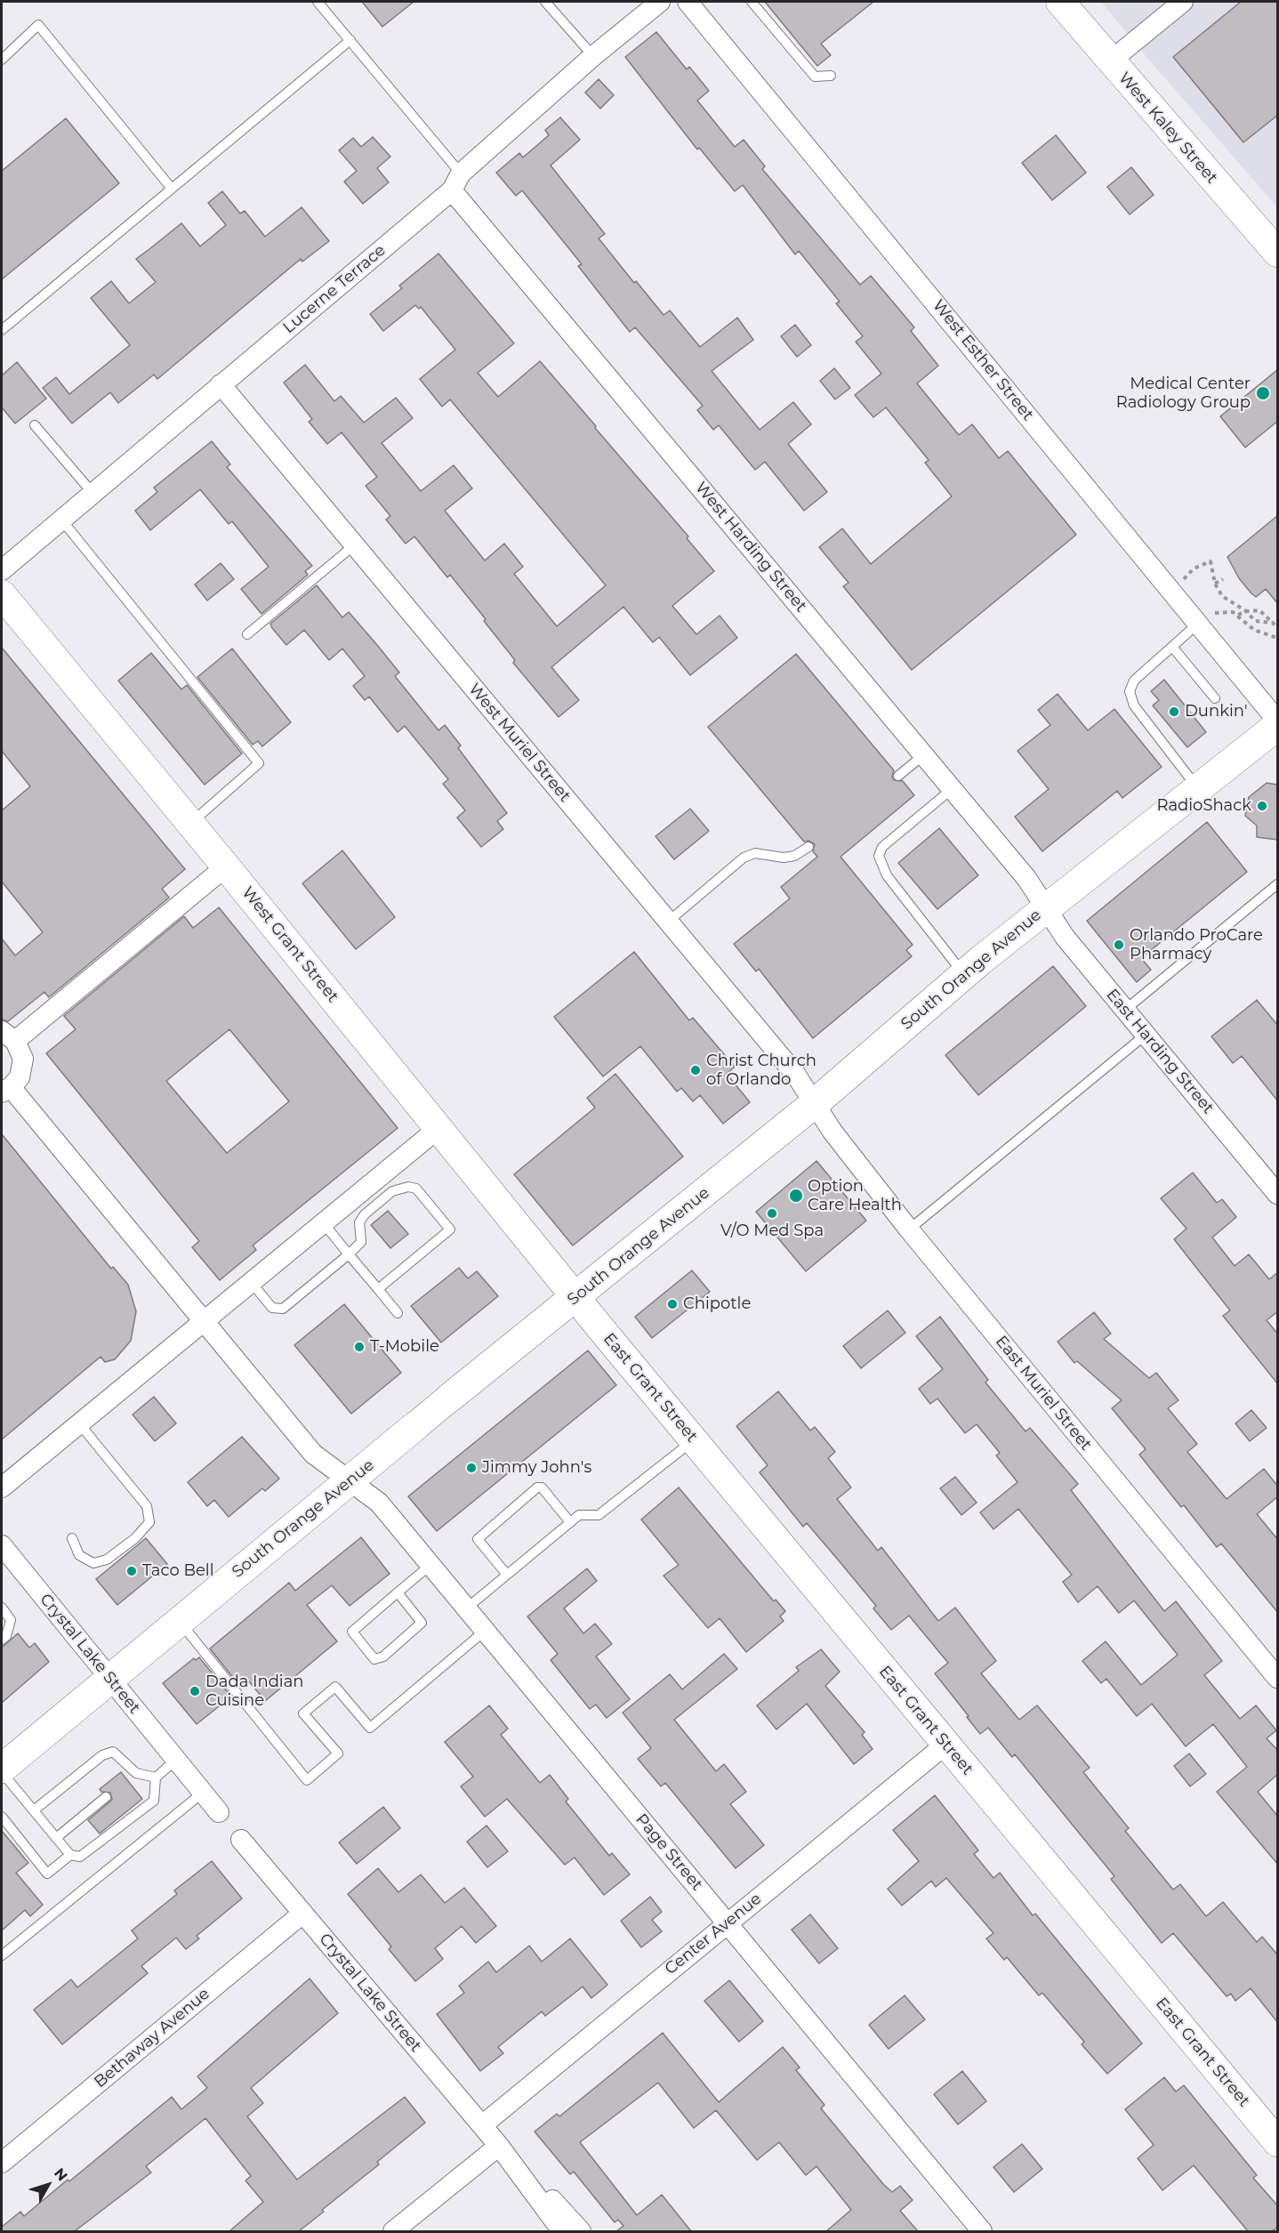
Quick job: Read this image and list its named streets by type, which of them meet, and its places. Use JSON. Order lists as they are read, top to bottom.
{
  "streets": {
    "main road": ["South Orange Avenue"],
    "street": [
      "West Kaley Street",
      "Lucerne Terrace",
      "West Esther Street",
      "West Harding Street",
      "West Muriel Street",
      "West Grant Street",
      "East Harding Street",
      "East Grant Street",
      "East Muriel Street",
      "Crystal Lake Street",
      "Page Street",
      "Center Avenue",
      "Bethaway Avenue"
    ]
  },
  "crossings": [
    ["Lucerne Terrace", "West Harding Street"],
    ["Lucerne Terrace", "West Muriel Street"],
    ["West Harding Street", "South Orange Avenue"],
    ["West Harding Street", "East Harding Street"],
    ["West Muriel Street", "South Orange Avenue"],
    ["West Muriel Street", "East Muriel Street"],
    ["West Grant Street", "South Orange Avenue"],
    ["West Grant Street", "East Grant Street"],
    ["South Orange Avenue", "East Harding Street"],
    ["South Orange Avenue", "East Grant Street"],
    ["South Orange Avenue", "East Muriel Street"],
    ["South Orange Avenue", "Crystal Lake Street"],
    ["South Orange Avenue", "Page Street"],
    ["East Grant Street", "Center Avenue"],
    ["Crystal Lake Street", "Center Avenue"],
    ["Crystal Lake Street", "Bethaway Avenue"],
    ["Page Street", "Center Avenue"]
  ],
  "places": [
    "Medical Center Radiology Group",
    "Dunkin'",
    "RadioShack",
    "Orlando ProCare Pharmacy",
    "Christ Church of Orlando",
    "Option Care Health",
    "V/O Med Spa",
    "Chipotle",
    "T-Mobile",
    "Jimmy John's",
    "Taco Bell",
    "Dada Indian Cuisine"
  ],
  "north": "top right"
}
